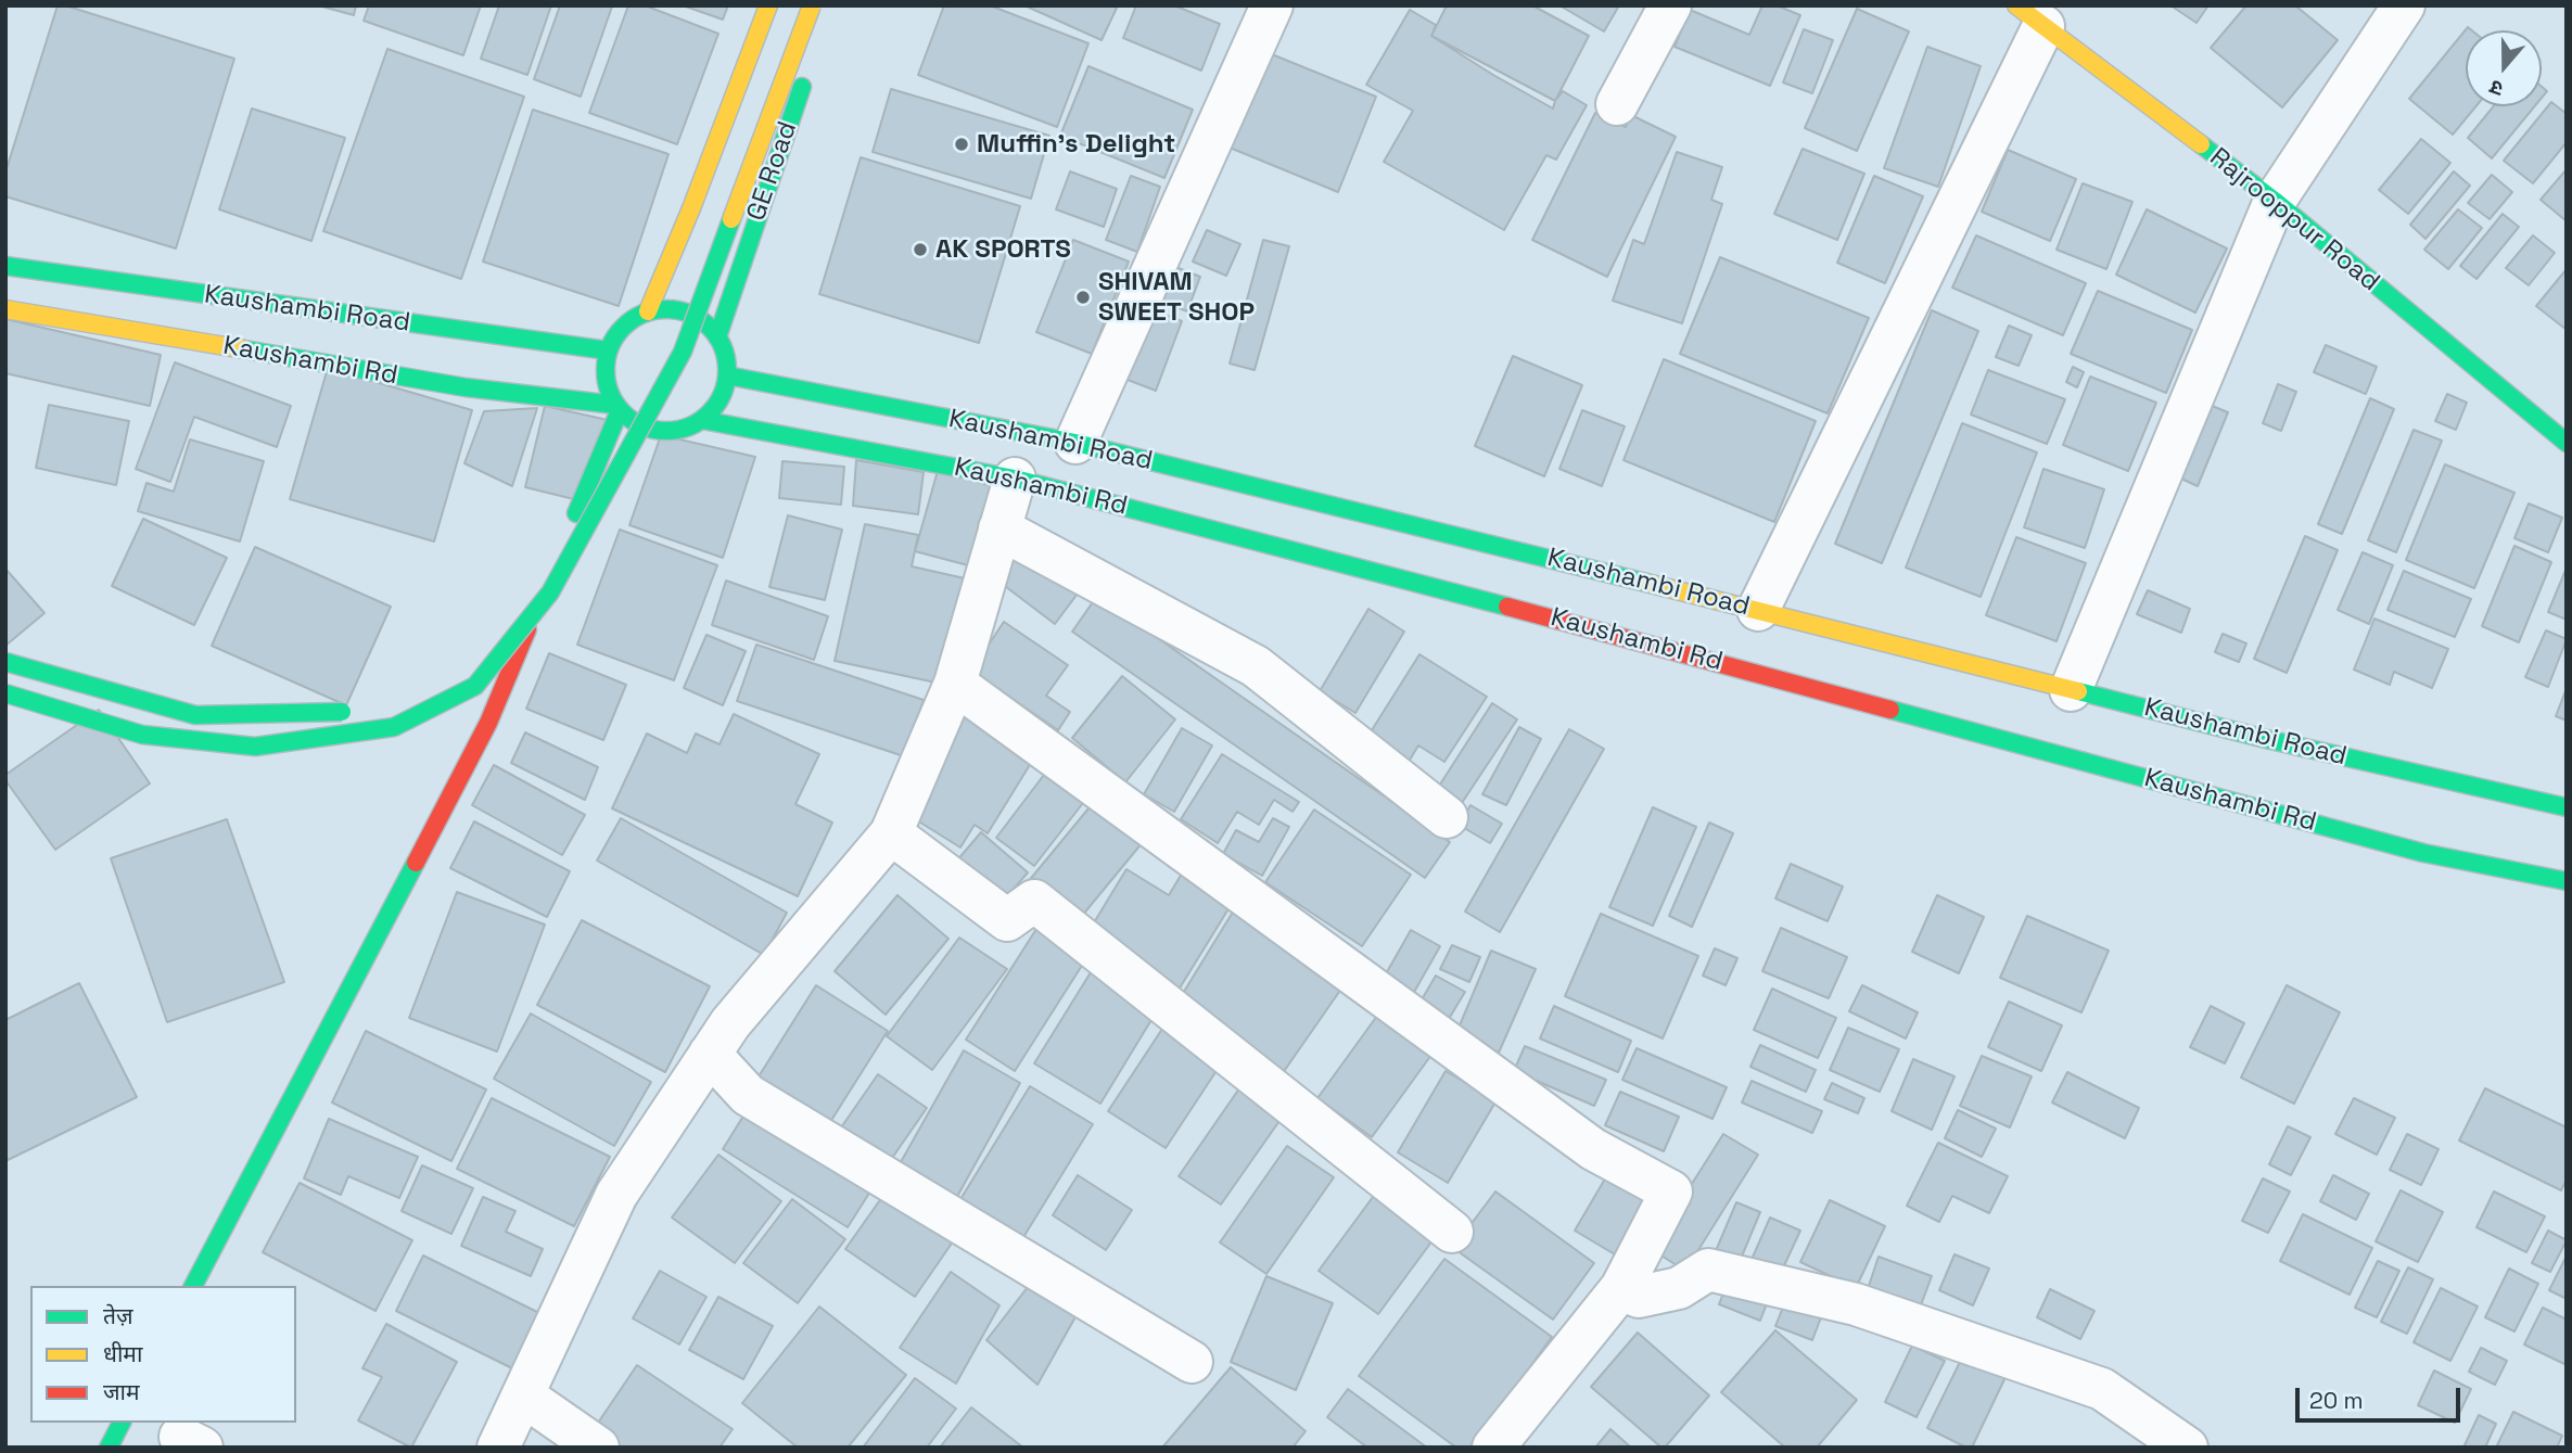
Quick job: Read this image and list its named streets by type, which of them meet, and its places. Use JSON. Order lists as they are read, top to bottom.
{
  "streets": {
    "main road": [
      "GE Road",
      "Rajrooppur Road",
      "Kaushambi Road",
      "Kaushambi Rd"
    ]
  },
  "crossings": [
    ["GE Road", "Kaushambi Road"],
    ["GE Road", "Kaushambi Rd"],
    ["Kaushambi Road", "Kaushambi Rd"]
  ],
  "places": ["Muffin's Delight", "AK SPORTS", "SHIVAM SWEET SHOP"],
  "legend": ["तेज़", "धीमा", "जाम"],
  "scale_bar": "20 m",
  "north": "bottom"
}
